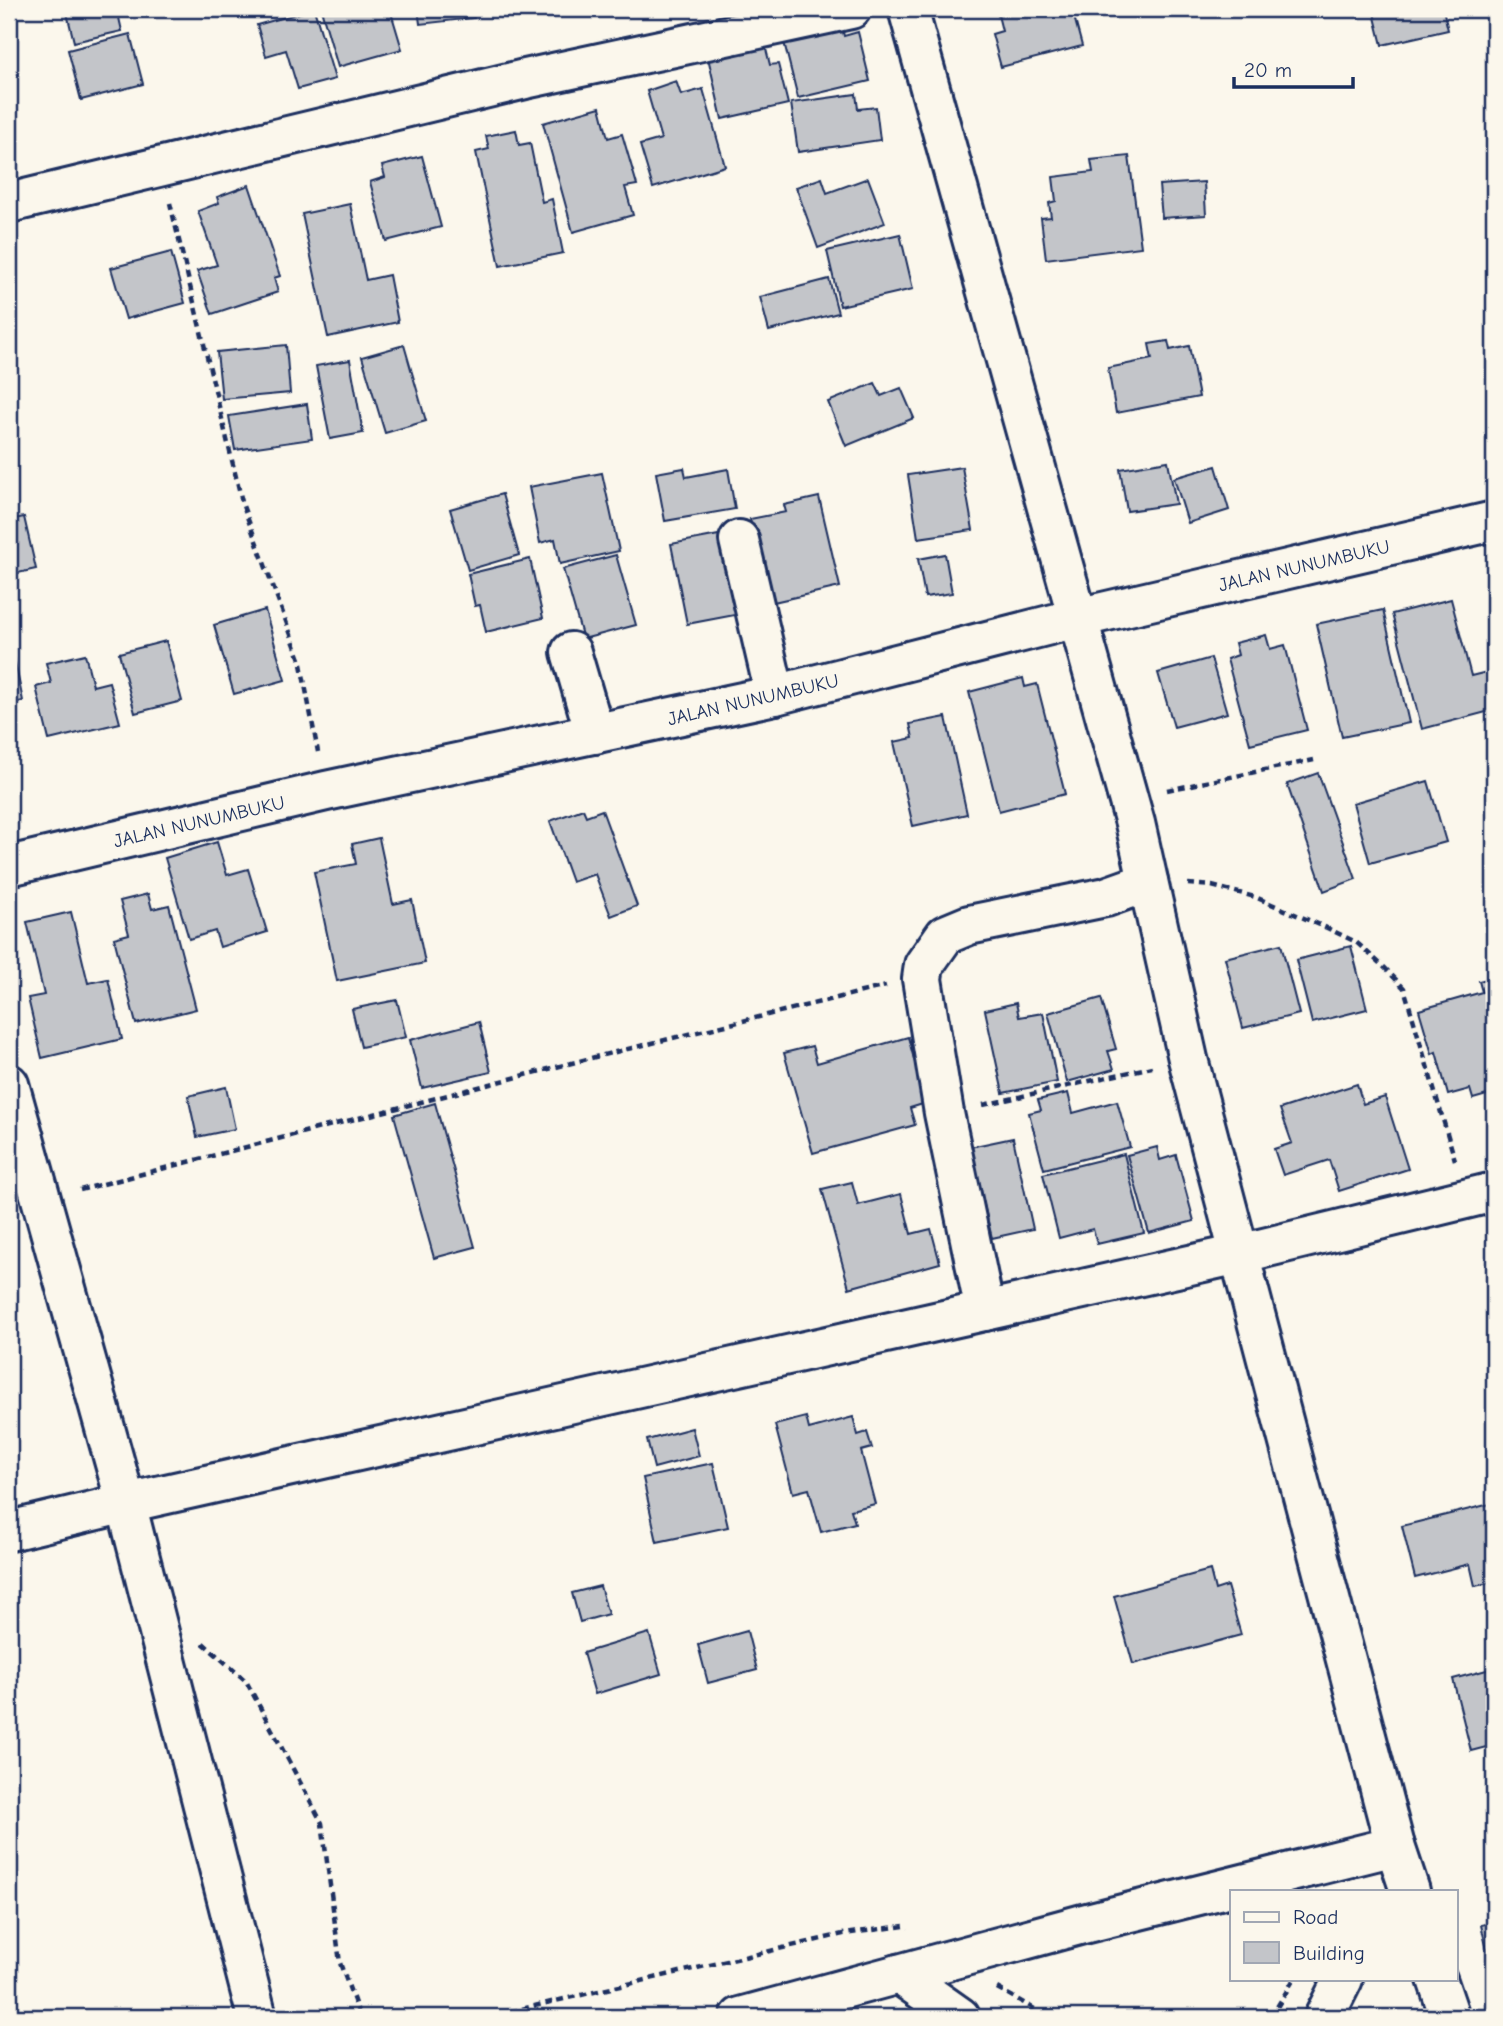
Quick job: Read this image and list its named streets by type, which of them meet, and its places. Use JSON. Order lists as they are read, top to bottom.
{
  "streets": {
    "street": ["JALAN NUNUMBUKU"]
  },
  "legend": ["Road", "Building"],
  "scale_bar": "20 m"
}
